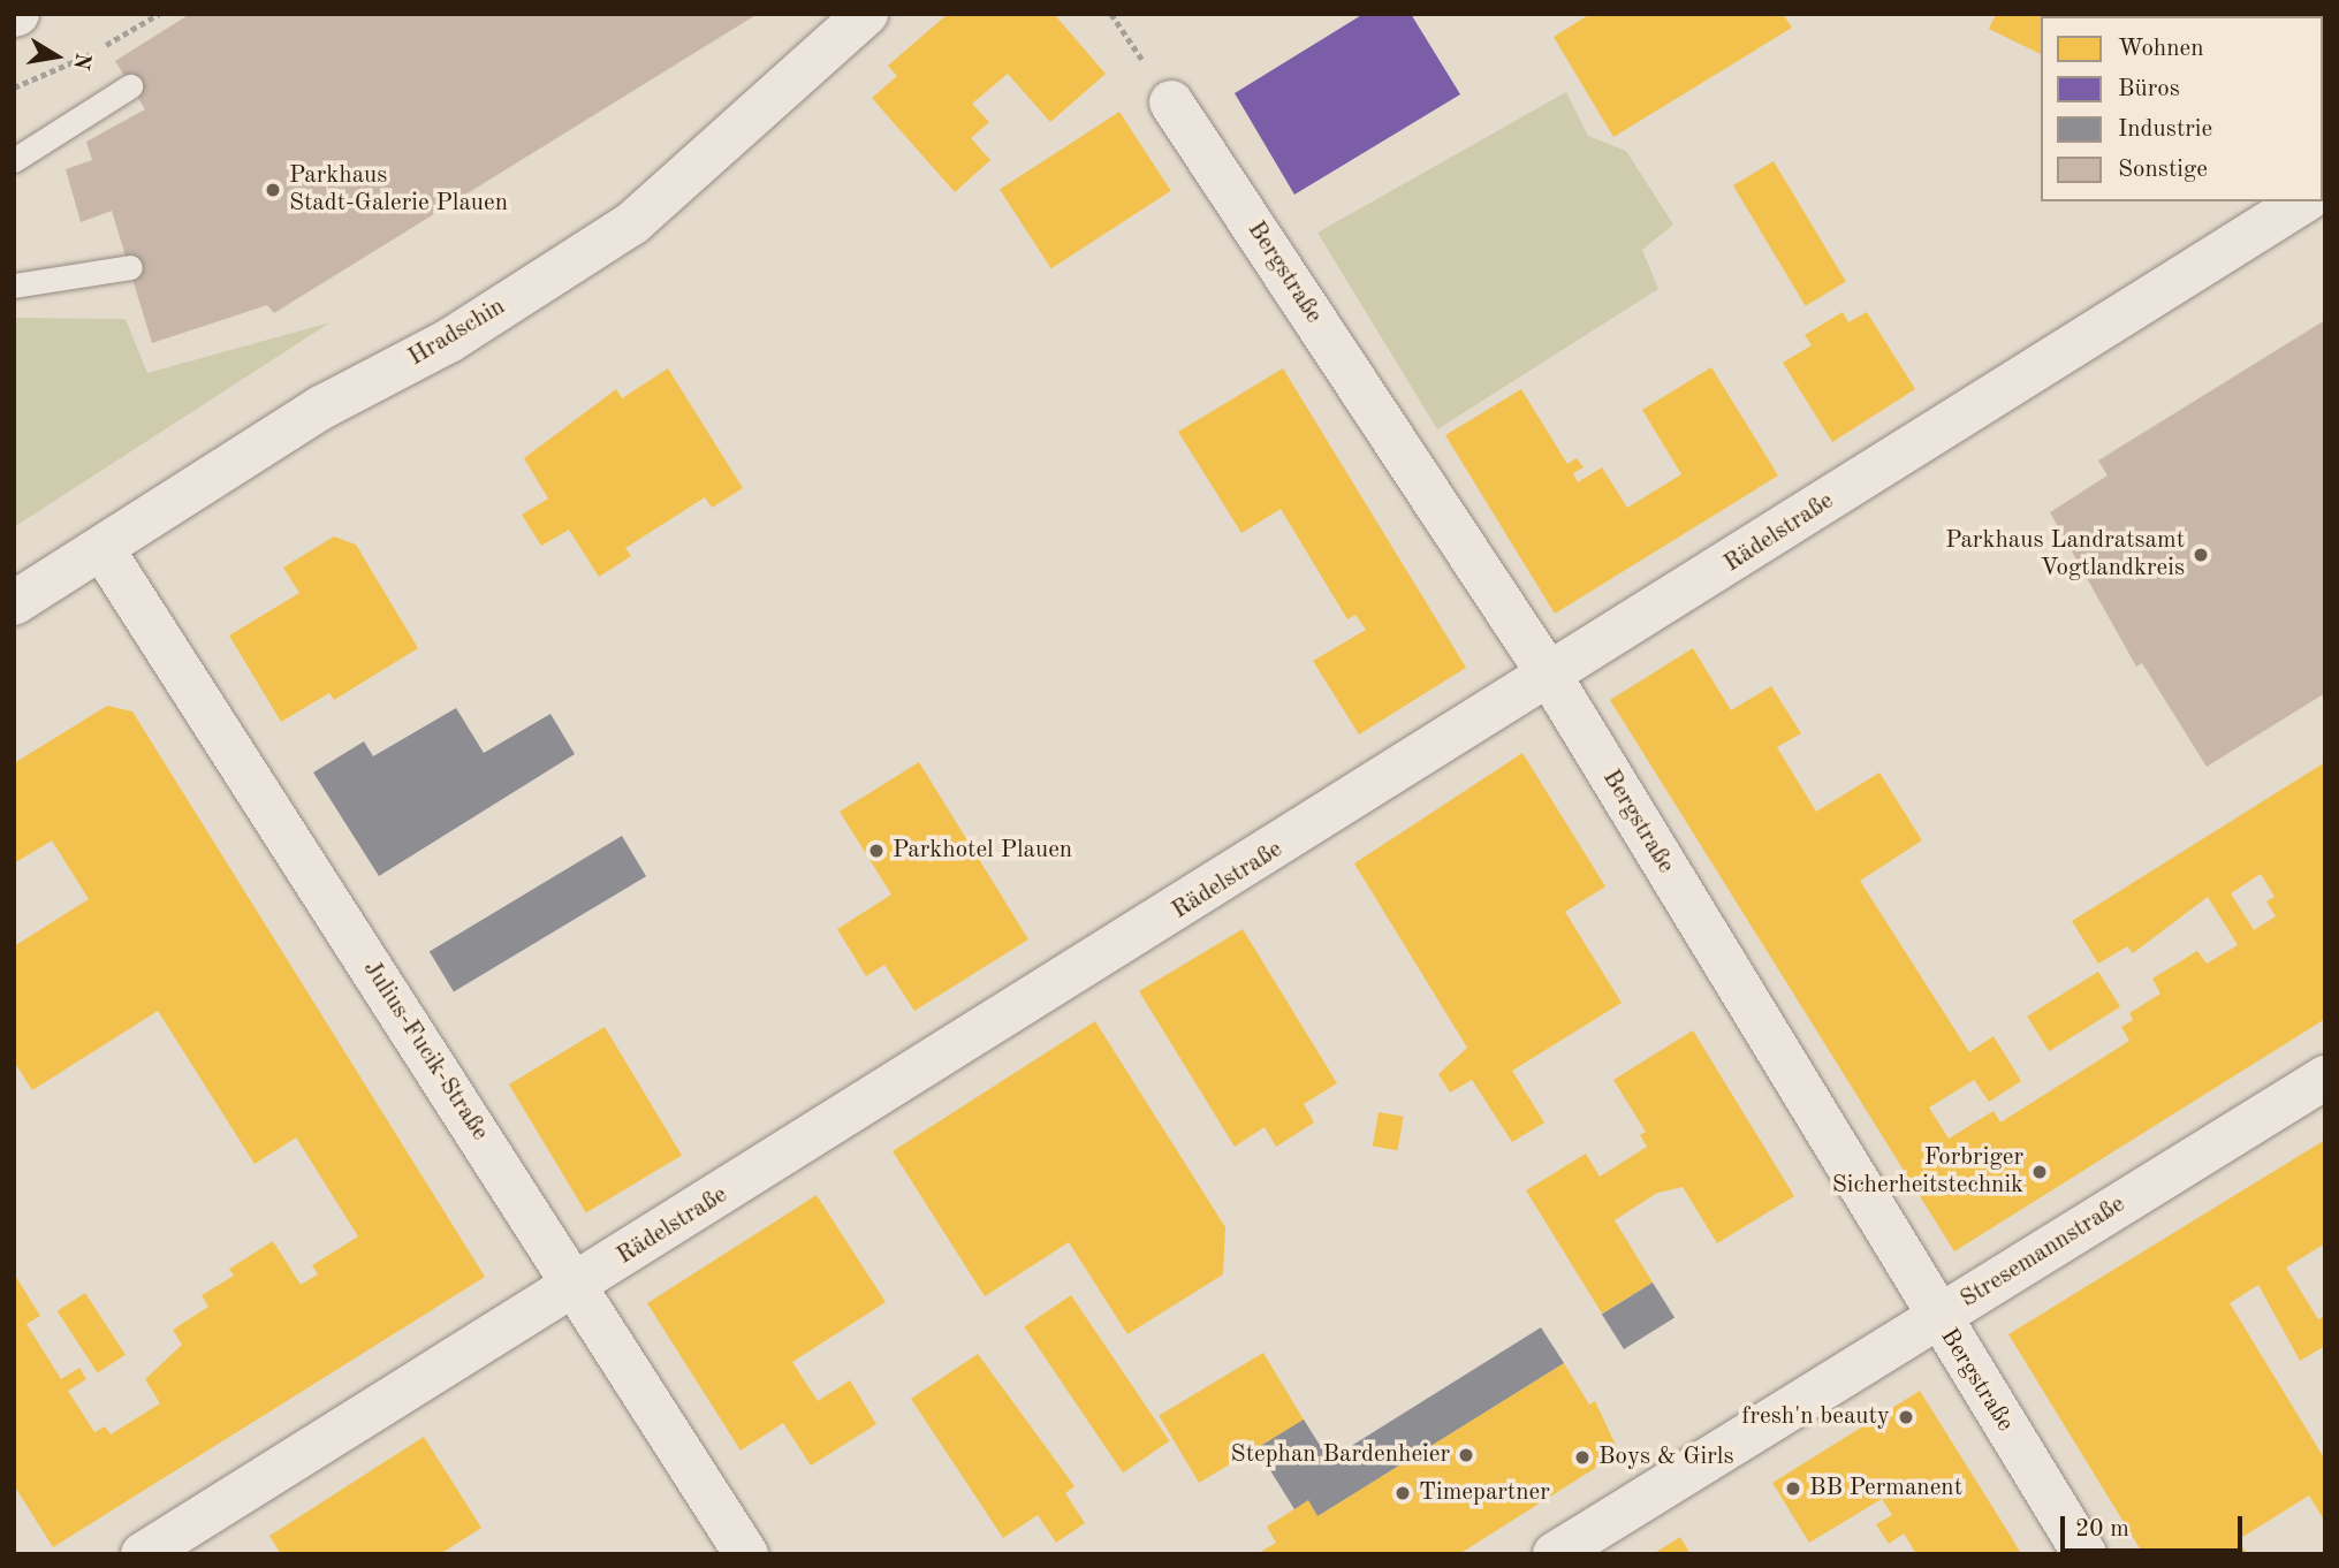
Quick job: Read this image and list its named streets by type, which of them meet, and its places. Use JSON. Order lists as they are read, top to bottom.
{
  "streets": {
    "street": [
      "Bergstraße",
      "Hradschin",
      "Rädelstraße",
      "Julius-Fucik-Straße",
      "Stresemannstraße"
    ]
  },
  "crossings": [
    ["Bergstraße", "Rädelstraße"],
    ["Bergstraße", "Stresemannstraße"],
    ["Hradschin", "Julius-Fucik-Straße"],
    ["Rädelstraße", "Julius-Fucik-Straße"]
  ],
  "places": [
    "Parkhaus Stadt-Galerie Plauen",
    "Parkhaus Landratsamt Vogtlandkreis",
    "Parkhotel Plauen",
    "Forbriger Sicherheitstechnik",
    "fresh'n beauty",
    "Stephan Bardenheier",
    "Boys & Girls",
    "BB Permanent",
    "Timepartner"
  ],
  "legend": [
    "Wohnen",
    "Büros",
    "Industrie",
    "Sonstige"
  ],
  "scale_bar": "20 m",
  "north": "right"
}
